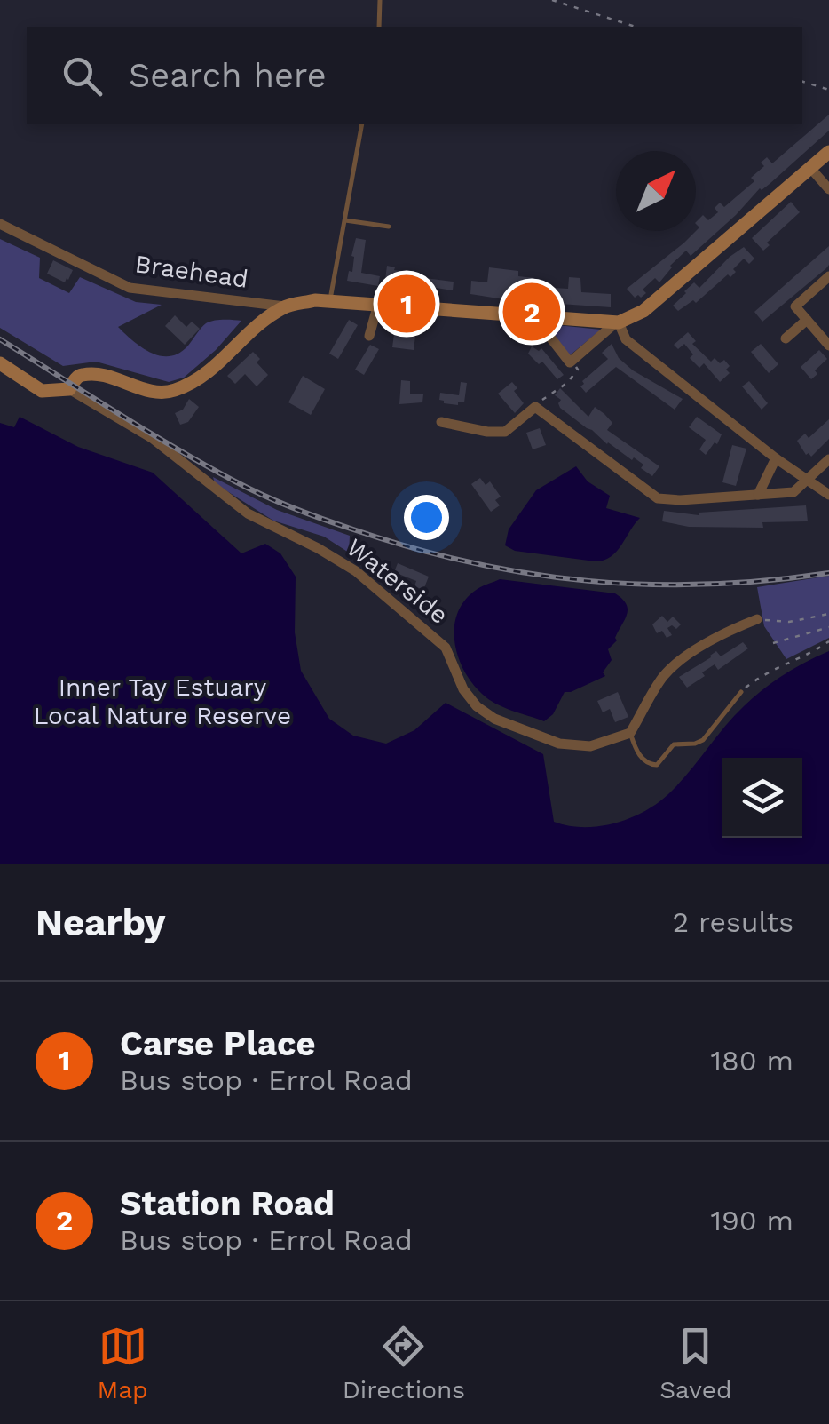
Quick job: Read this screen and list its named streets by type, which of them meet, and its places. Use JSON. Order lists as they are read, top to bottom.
{
  "streets": {
    "street": ["Braehead", "Waterside"]
  },
  "parks": ["Inner Tay Estuary Local Nature Reserve"],
  "north": "top right",
  "page": {
    "search": "Search here",
    "pins": ["1", "2"],
    "heading": ["Nearby", "2 results"],
    "list": [
      {
        "mark": "1",
        "name": "Carse Place",
        "note": "Bus stop · Errol Road",
        "value": "180 m"
      },
      {
        "mark": "2",
        "name": "Station Road",
        "note": "Bus stop · Errol Road",
        "value": "190 m"
      }
    ],
    "nav": ["Map", "Directions", "Saved"]
  }
}
